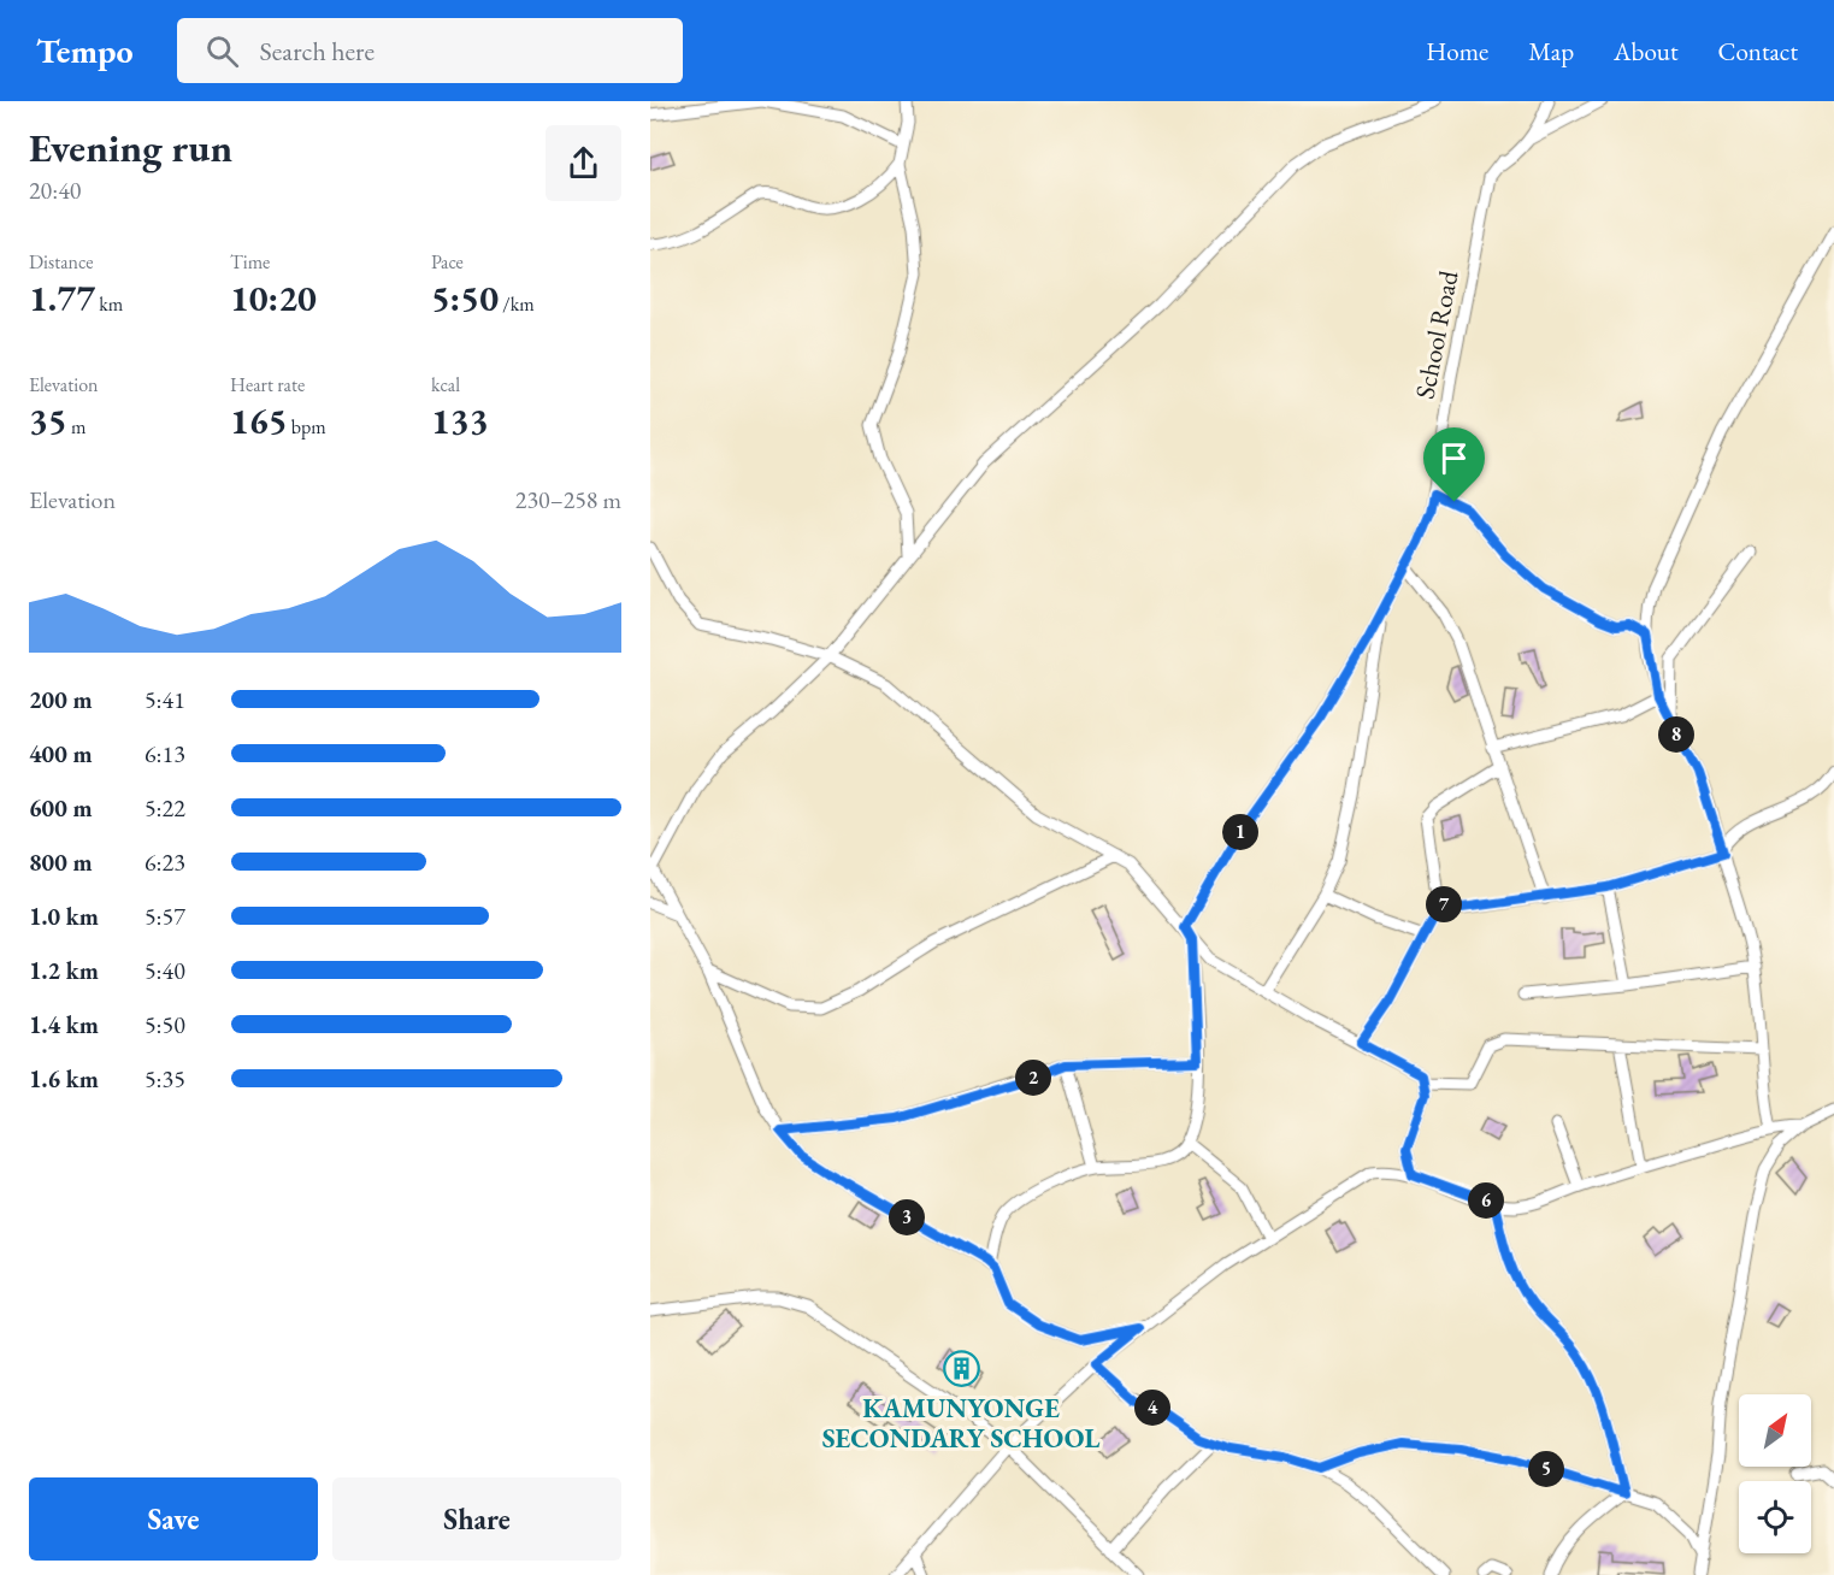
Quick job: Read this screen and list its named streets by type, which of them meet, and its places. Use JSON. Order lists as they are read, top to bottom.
{
  "streets": {
    "street": ["School Road"]
  },
  "places": {
    "building": ["KAMUNYONGE SECONDARY SCHOOL"]
  },
  "north": "top right",
  "page": {
    "header": "Tempo",
    "search": "Search here",
    "nav": [
      "Home",
      "Map",
      "About",
      "Contact"
    ],
    "heading": ["Evening run", "20:40"],
    "stats": [
      ["Distance", "1.77 km"],
      ["Time", "10:20"],
      ["Pace", "5:50 /km"],
      ["Elevation", "35 m"],
      ["Heart rate", "165 bpm"],
      ["kcal", "133"]
    ],
    "chart": ["Elevation", "230–258 m"],
    "list": [
      {
        "name": "200 m",
        "note": "5:41"
      },
      {
        "name": "400 m",
        "note": "6:13"
      },
      {
        "name": "600 m",
        "note": "5:22"
      },
      {
        "name": "800 m",
        "note": "6:23"
      },
      {
        "name": "1.0 km",
        "note": "5:57"
      },
      {
        "name": "1.2 km",
        "note": "5:40"
      },
      {
        "name": "1.4 km",
        "note": "5:50"
      },
      {
        "name": "1.6 km",
        "note": "5:35"
      }
    ],
    "pins": [
      "8",
      "1",
      "7",
      "2",
      "6",
      "3",
      "4",
      "5"
    ],
    "buttons": ["Save", "Share"]
  }
}
